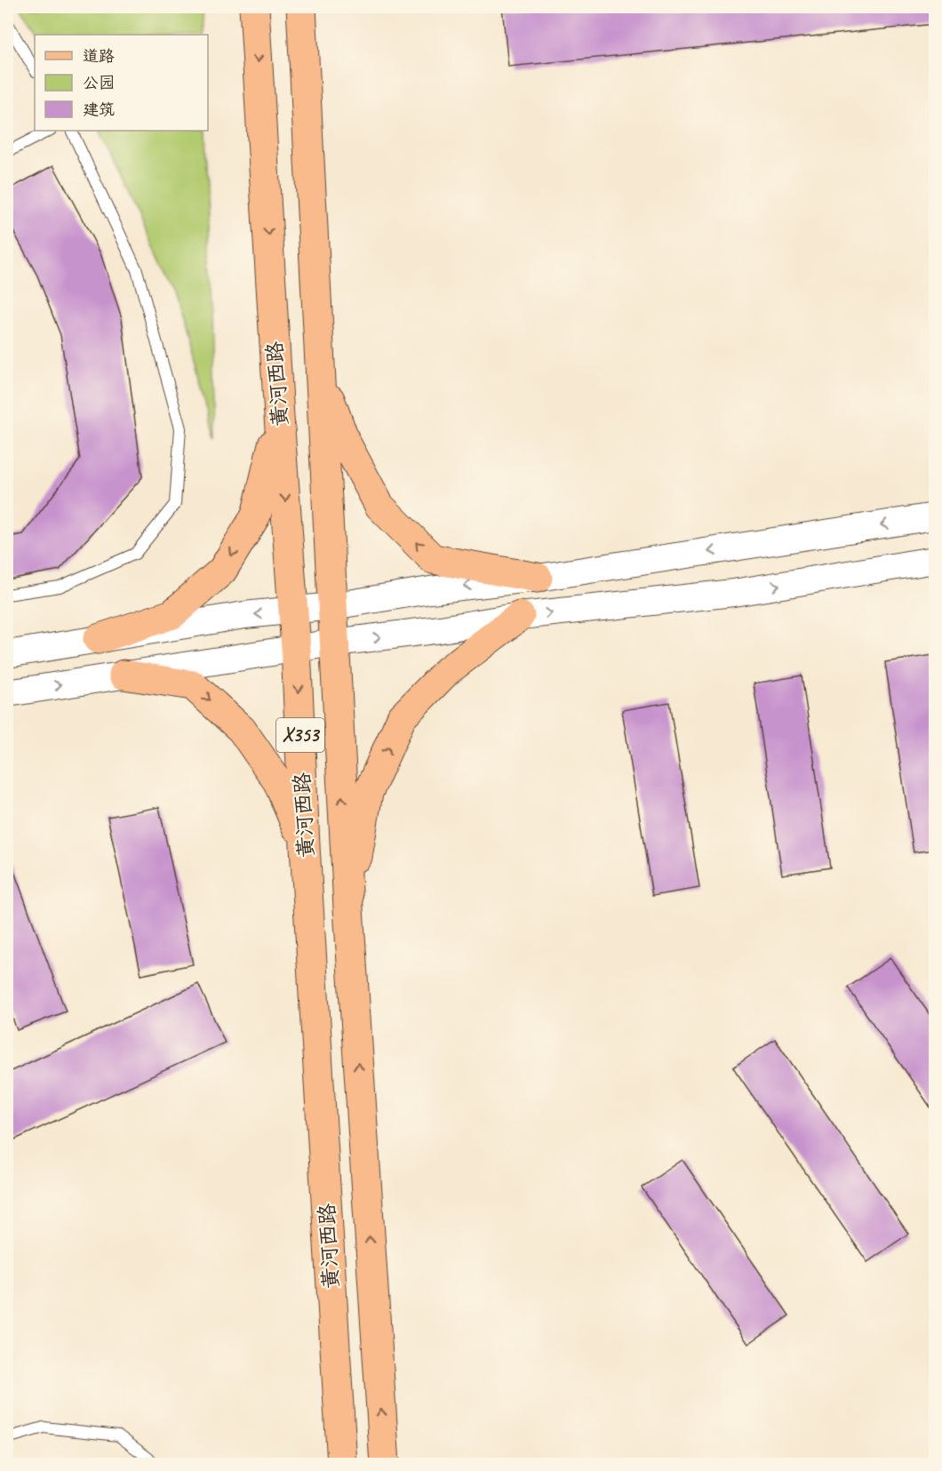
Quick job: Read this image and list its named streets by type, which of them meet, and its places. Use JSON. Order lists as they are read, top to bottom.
{
  "streets": {
    "main road": ["黄河西路", "X353"]
  },
  "legend": ["道路", "公园", "建筑"]
}
